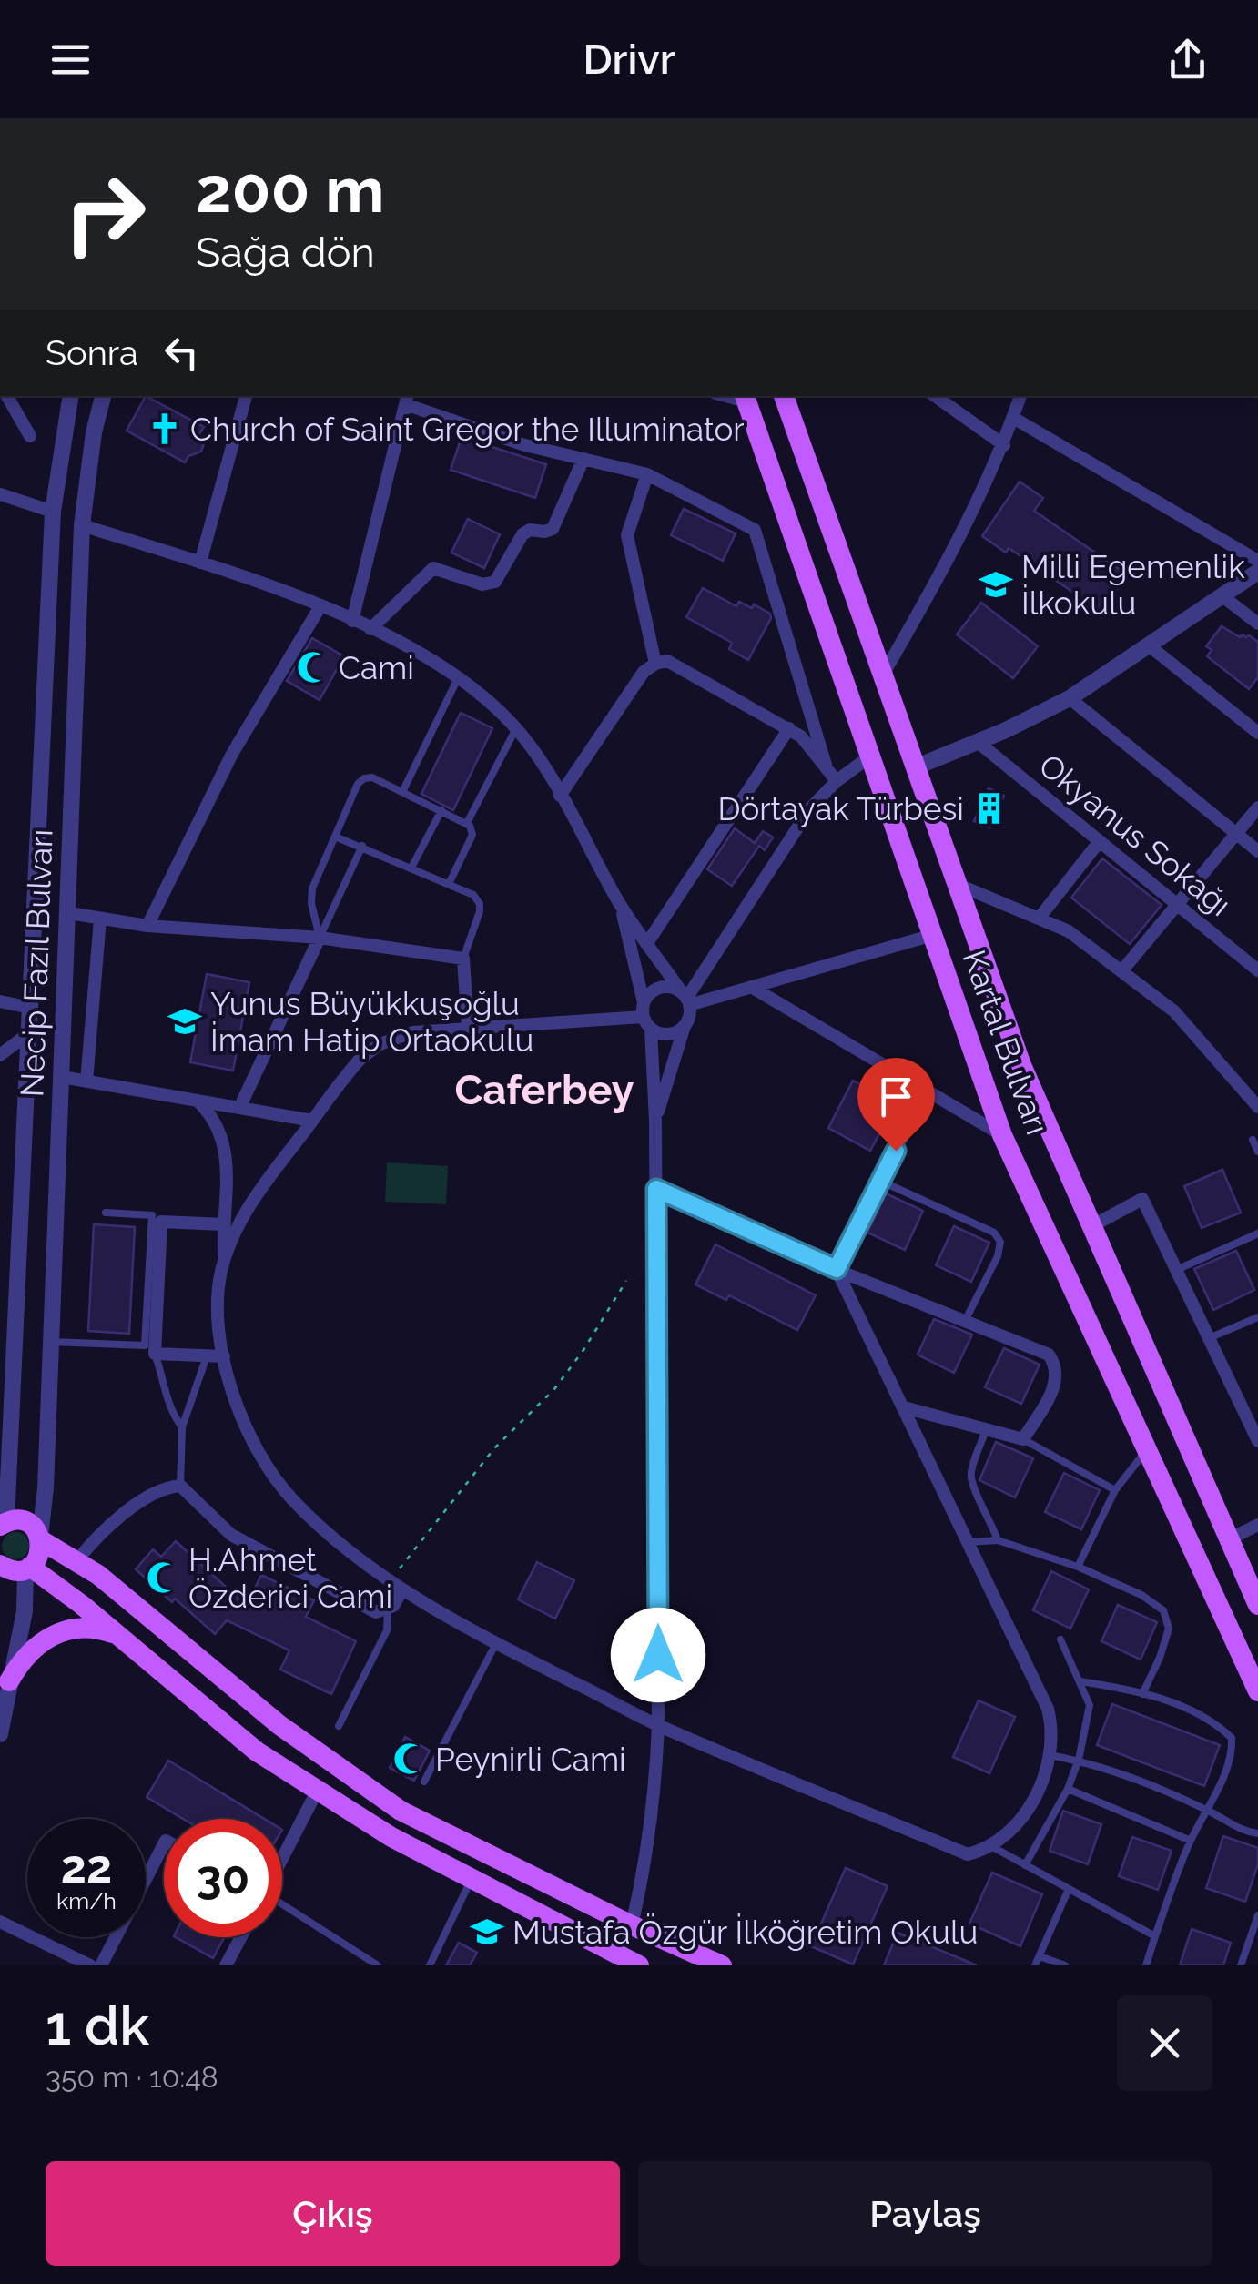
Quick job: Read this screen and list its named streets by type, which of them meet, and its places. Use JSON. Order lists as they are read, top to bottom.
{
  "streets": {
    "main road": ["Kartal Bulvarı"],
    "street": ["Okyanus Sokağı", "Necip Fazıl Bulvarı"]
  },
  "districts": ["Caferbey"],
  "places": {
    "church": ["Church of Saint Gregor the Illuminator"],
    "school or university": ["Milli Egemenlik İlkokulu", "Yunus Büyükkuşoğlu İmam Hatip Ortaokulu", "Mustafa Özgür İlköğretim Okulu"],
    "mosque": ["Cami", "H.Ahmet Özderici Cami", "Peynirli Cami"],
    "building": ["Dörtayak Türbesi"]
  },
  "page": {
    "header": "Drivr",
    "turn": ["200 m", "Sağa dön"],
    "then": "Sonra",
    "speed": "22 km/h",
    "limit": "30",
    "heading": ["1 dk", "350 m · 10:48"],
    "buttons": ["Çıkış", "Paylaş"]
  }
}
